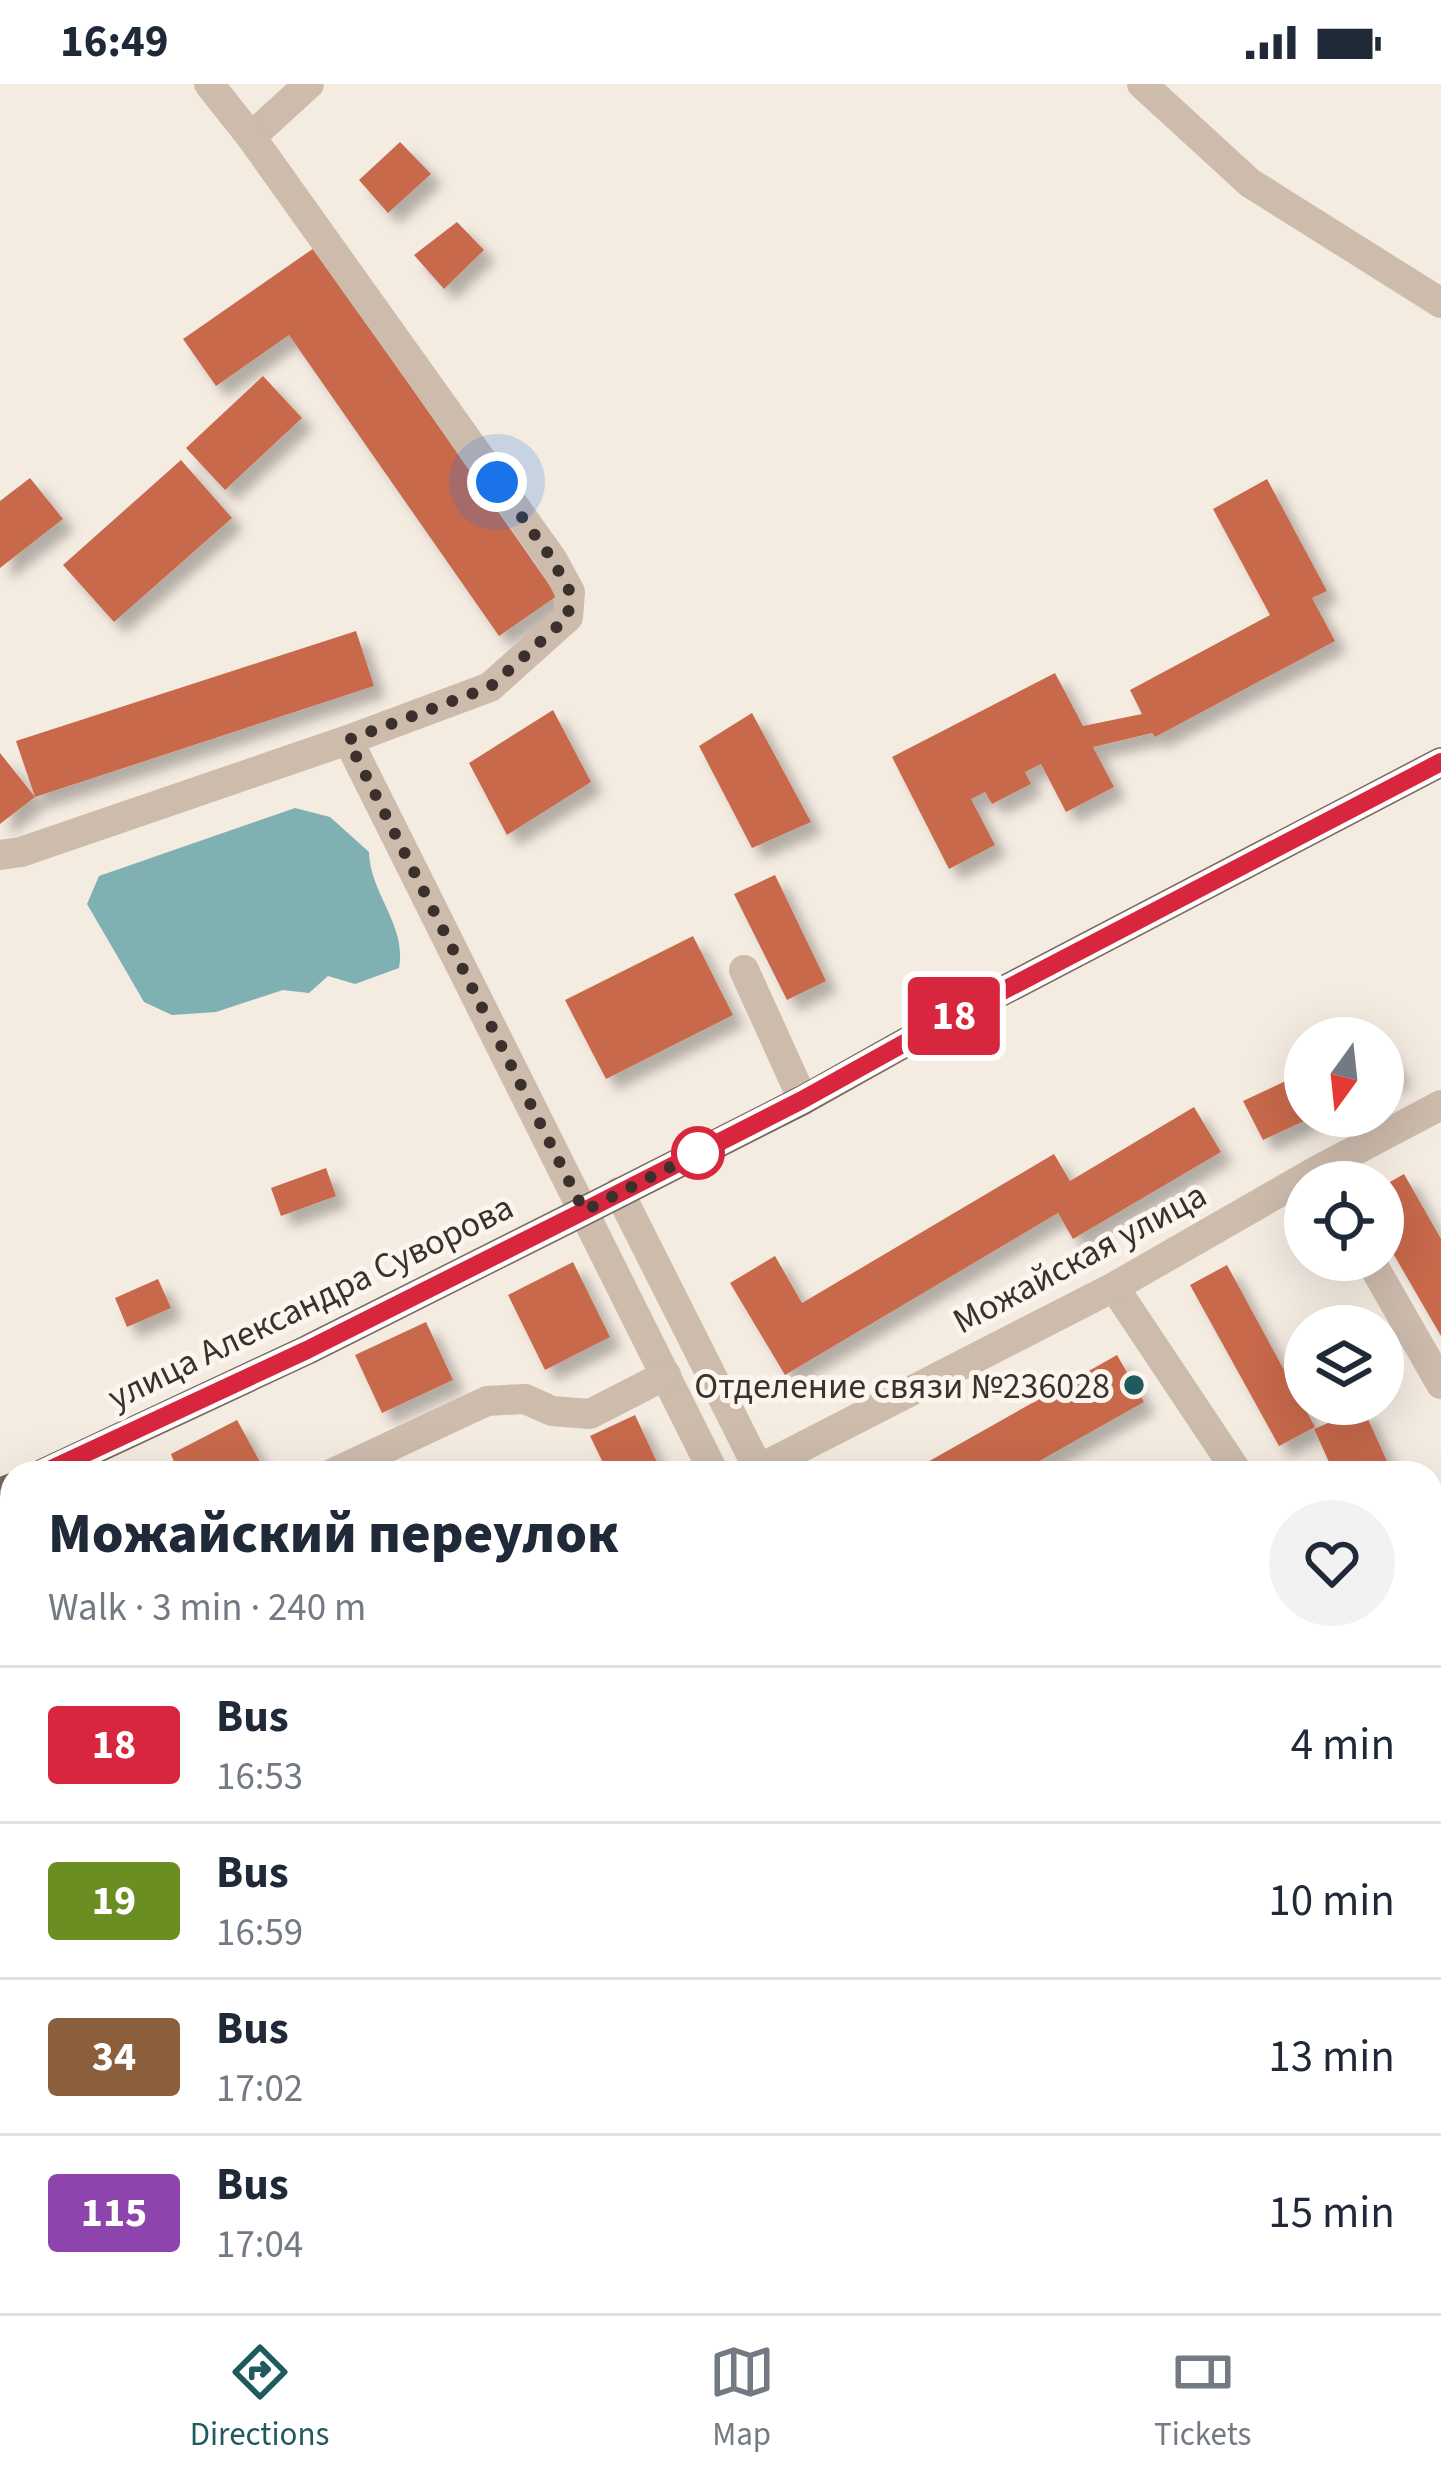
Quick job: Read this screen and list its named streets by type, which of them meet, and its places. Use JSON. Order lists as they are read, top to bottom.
{
  "streets": {
    "main road": ["улица Александра Суворова"],
    "street": ["Можайская улица"]
  },
  "places": ["Отделение связи №236028"],
  "lines": ["bus line 18"],
  "north": "bottom",
  "page": {
    "status": "16:49",
    "on_map": "18",
    "heading": ["Можайский переулок", "Walk · 3 min · 240 m"],
    "list": [
      {
        "mark": "18",
        "name": "Bus",
        "note": "16:53",
        "value": "4 min"
      },
      {
        "mark": "19",
        "name": "Bus",
        "note": "16:59",
        "value": "10 min"
      },
      {
        "mark": "34",
        "name": "Bus",
        "note": "17:02",
        "value": "13 min"
      },
      {
        "mark": "115",
        "name": "Bus",
        "note": "17:04",
        "value": "15 min"
      }
    ],
    "tabs": ["Directions", "Map", "Tickets"]
  }
}
